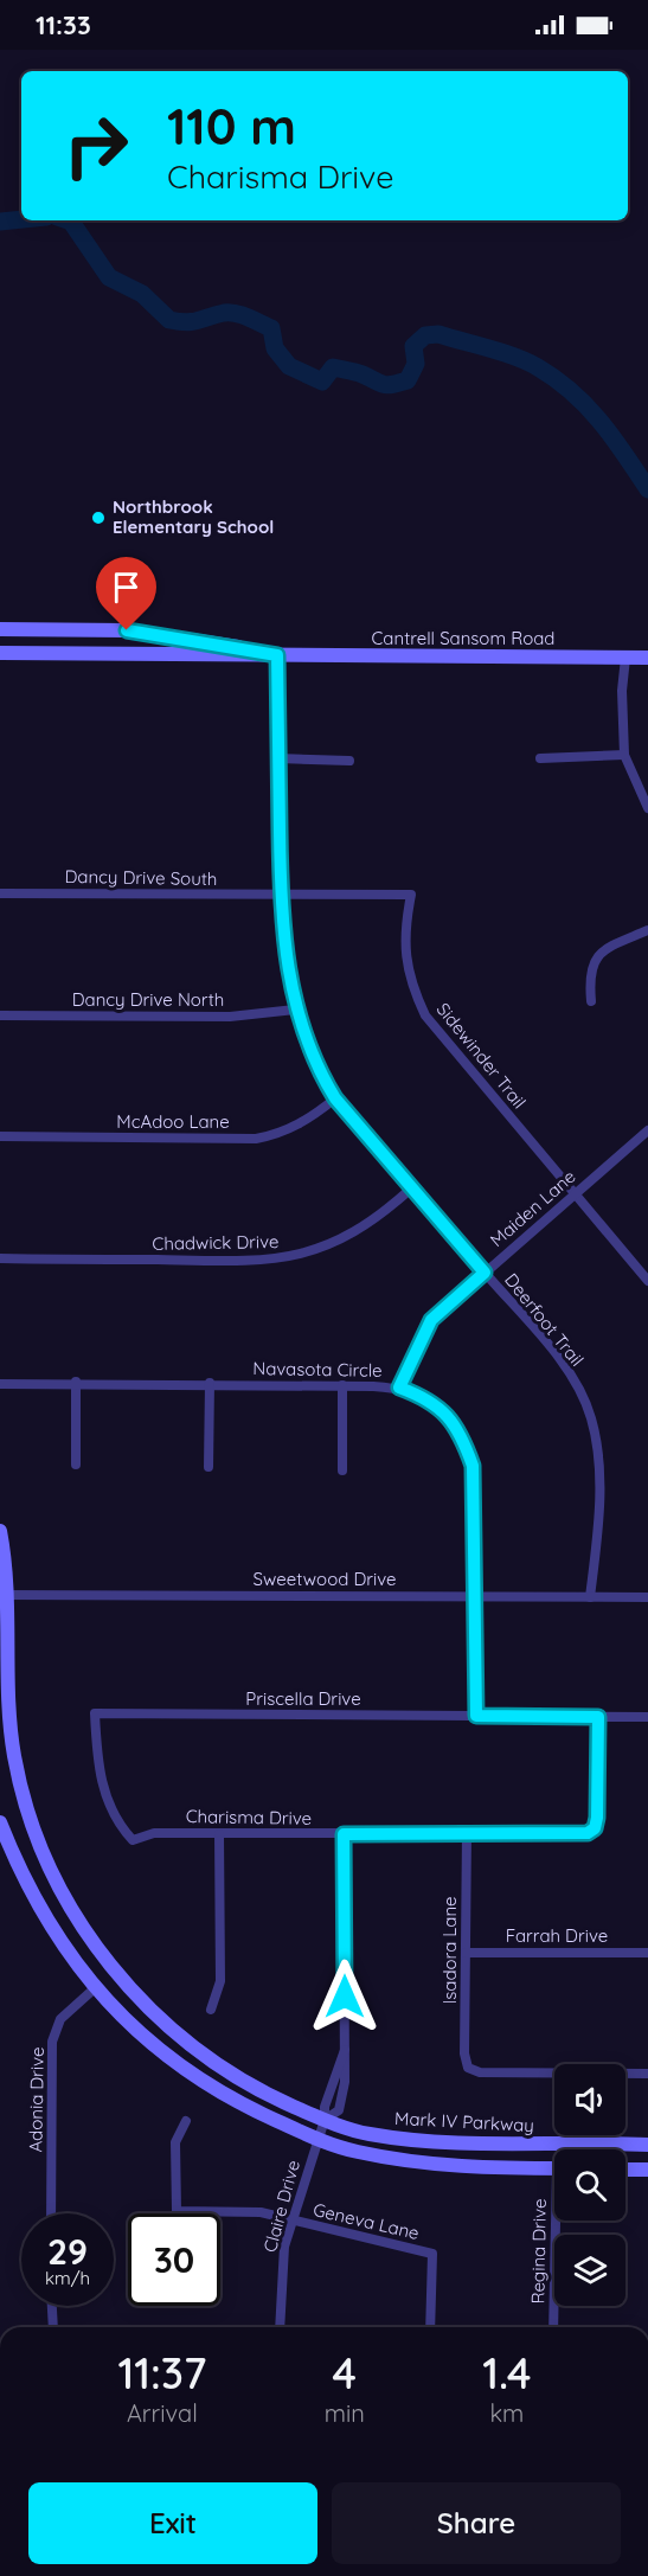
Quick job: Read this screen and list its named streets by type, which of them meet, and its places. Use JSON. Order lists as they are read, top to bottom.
{
  "streets": {
    "main road": ["Cantrell Sansom Road", "Mark IV Parkway"],
    "street": [
      "Dancy Drive South",
      "Dancy Drive North",
      "Sidewinder Trail",
      "McAdoo Lane",
      "Maiden Lane",
      "Chadwick Drive",
      "Deerfoot Trail",
      "Navasota Circle",
      "Sweetwood Drive",
      "Priscella Drive",
      "Charisma Drive",
      "Farrah Drive",
      "Isadora Lane",
      "Adonia Drive",
      "Claire Drive",
      "Geneva Lane",
      "Regina Drive"
    ]
  },
  "crossings": [
    ["Cantrell Sansom Road", "Deerfoot Trail"],
    ["Dancy Drive South", "Sidewinder Trail"],
    ["Dancy Drive South", "Deerfoot Trail"],
    ["Dancy Drive North", "Deerfoot Trail"],
    ["Sidewinder Trail", "Maiden Lane"],
    ["Sidewinder Trail", "Deerfoot Trail"],
    ["McAdoo Lane", "Deerfoot Trail"],
    ["Maiden Lane", "Deerfoot Trail"],
    ["Maiden Lane", "Navasota Circle"],
    ["Chadwick Drive", "Deerfoot Trail"],
    ["Deerfoot Trail", "Sweetwood Drive"],
    ["Navasota Circle", "Sweetwood Drive"],
    ["Navasota Circle", "Priscella Drive"],
    ["Sweetwood Drive", "Mark IV Parkway"],
    ["Priscella Drive", "Charisma Drive"],
    ["Charisma Drive", "Isadora Lane"],
    ["Charisma Drive", "Claire Drive"],
    ["Farrah Drive", "Isadora Lane"],
    ["Mark IV Parkway", "Claire Drive"],
    ["Claire Drive", "Geneva Lane"]
  ],
  "places": ["Northbrook Elementary School"],
  "page": {
    "status": "11:33",
    "turn": ["110 m", "Charisma Drive"],
    "speed": "29 km/h",
    "limit": "30",
    "eta": [
      "11:37",
      "Arrival",
      "4",
      "min",
      "1.4",
      "km"
    ],
    "buttons": ["Exit", "Share"]
  }
}
